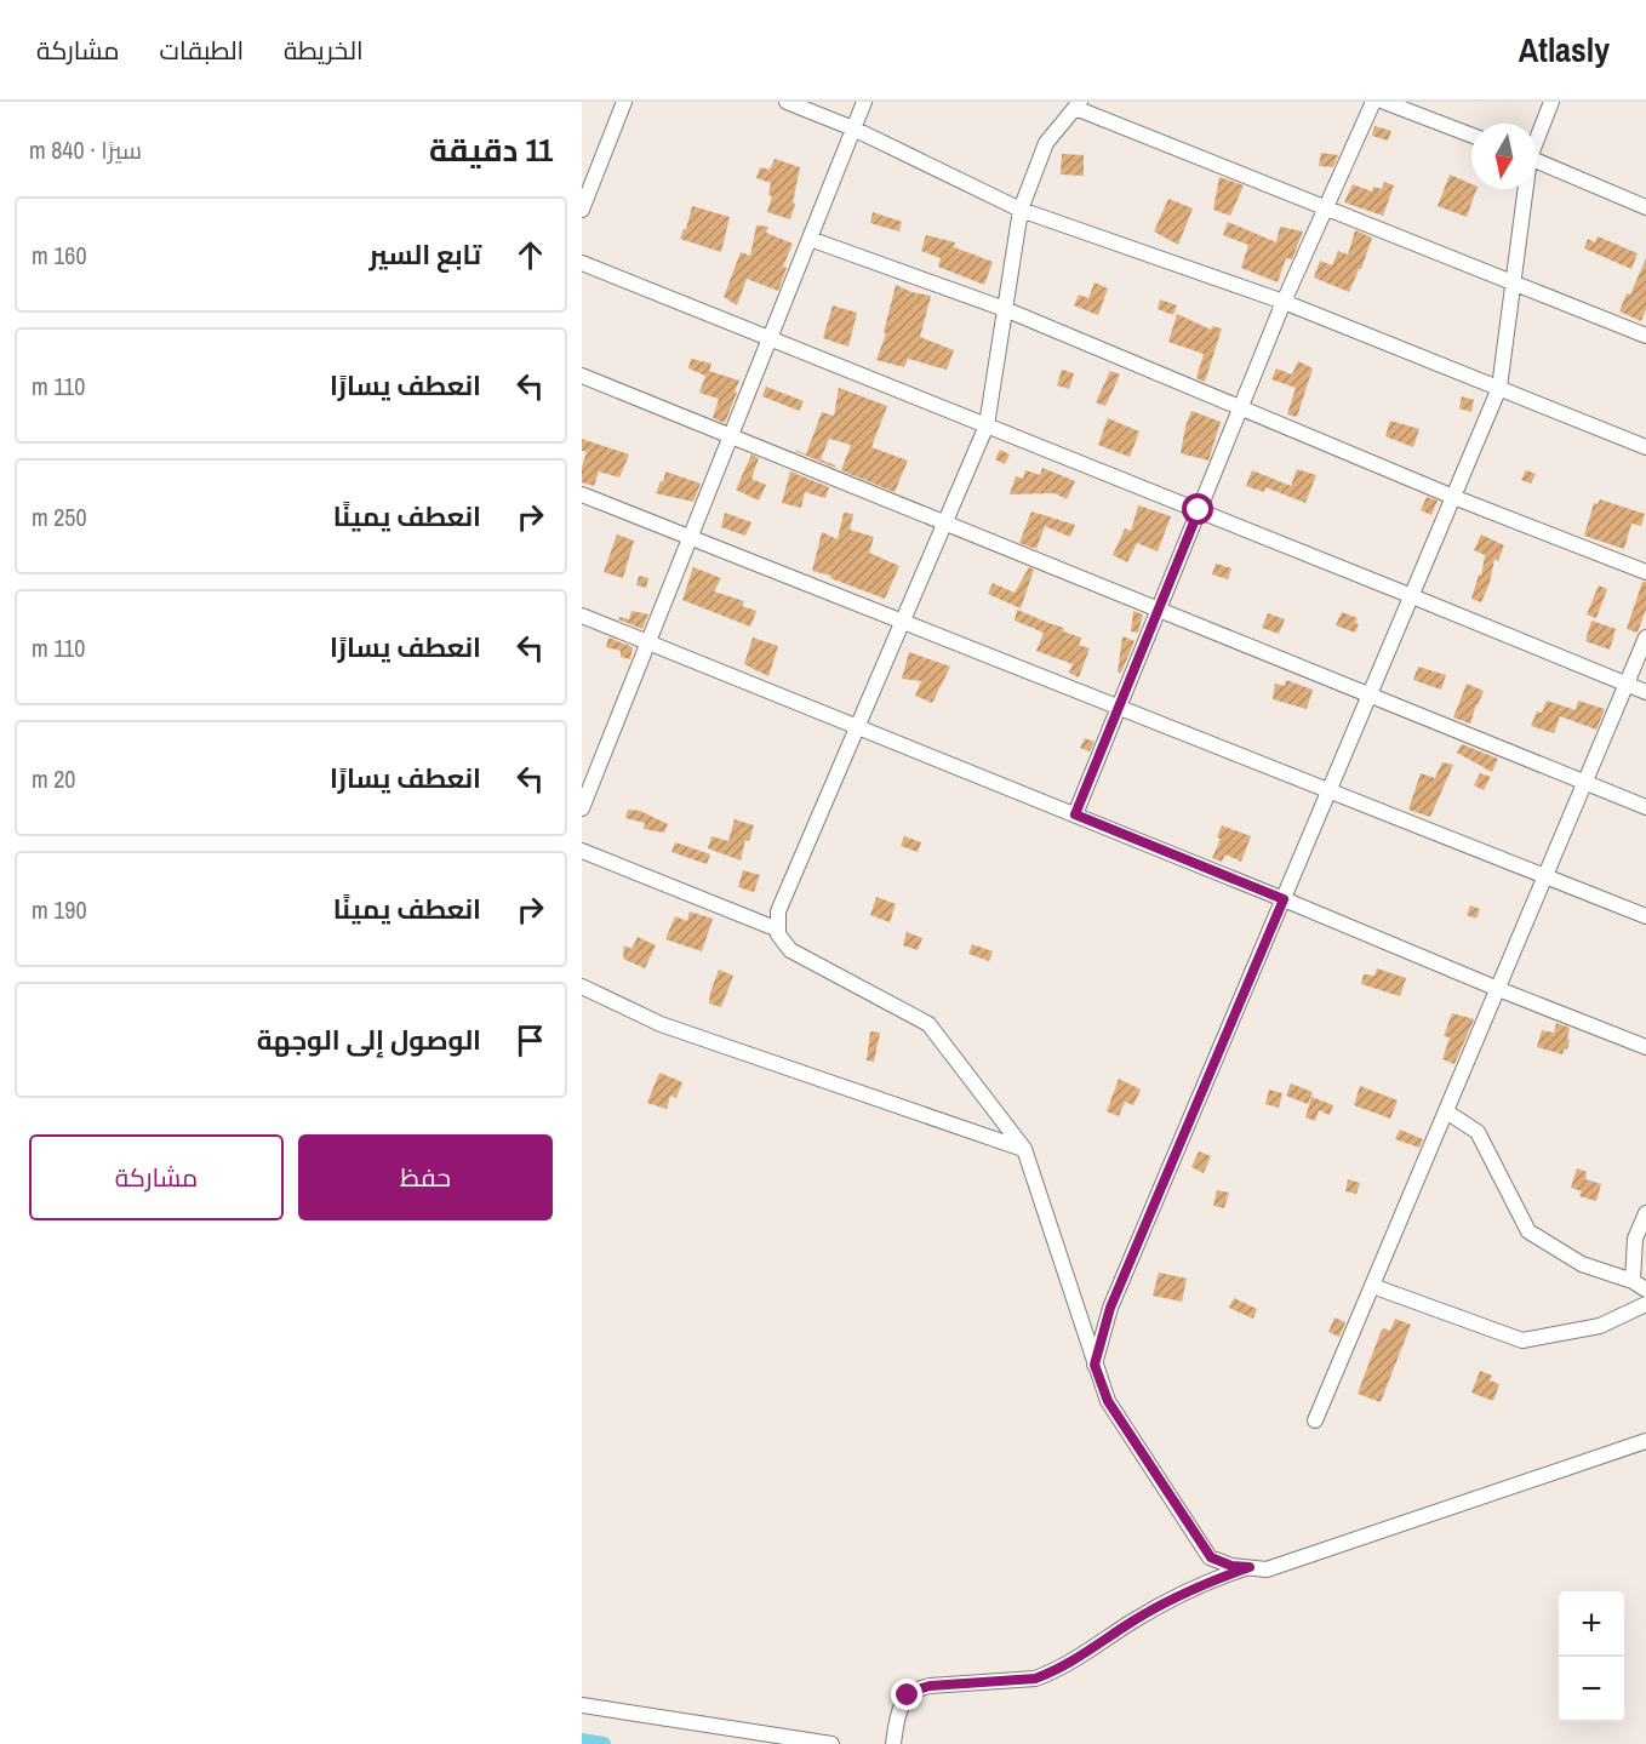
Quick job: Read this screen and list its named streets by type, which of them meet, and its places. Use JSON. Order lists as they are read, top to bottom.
{
  "north": "bottom",
  "page": {
    "header": "Atlasly",
    "nav": ["الخريطة", "الطبقات", "مشاركة"],
    "heading": ["11 دقيقة", "سيرًا · 840 m"],
    "list": [
      ["تابع السير", "160 m"],
      ["انعطف يسارًا", "110 m"],
      ["انعطف يمينًا", "250 m"],
      ["انعطف يسارًا", "110 m"],
      ["انعطف يسارًا", "20 m"],
      ["انعطف يمينًا", "190 m"],
      "الوصول إلى الوجهة"
    ],
    "buttons": ["حفظ", "مشاركة"],
    "map_buttons": ["+", "−"]
  }
}
